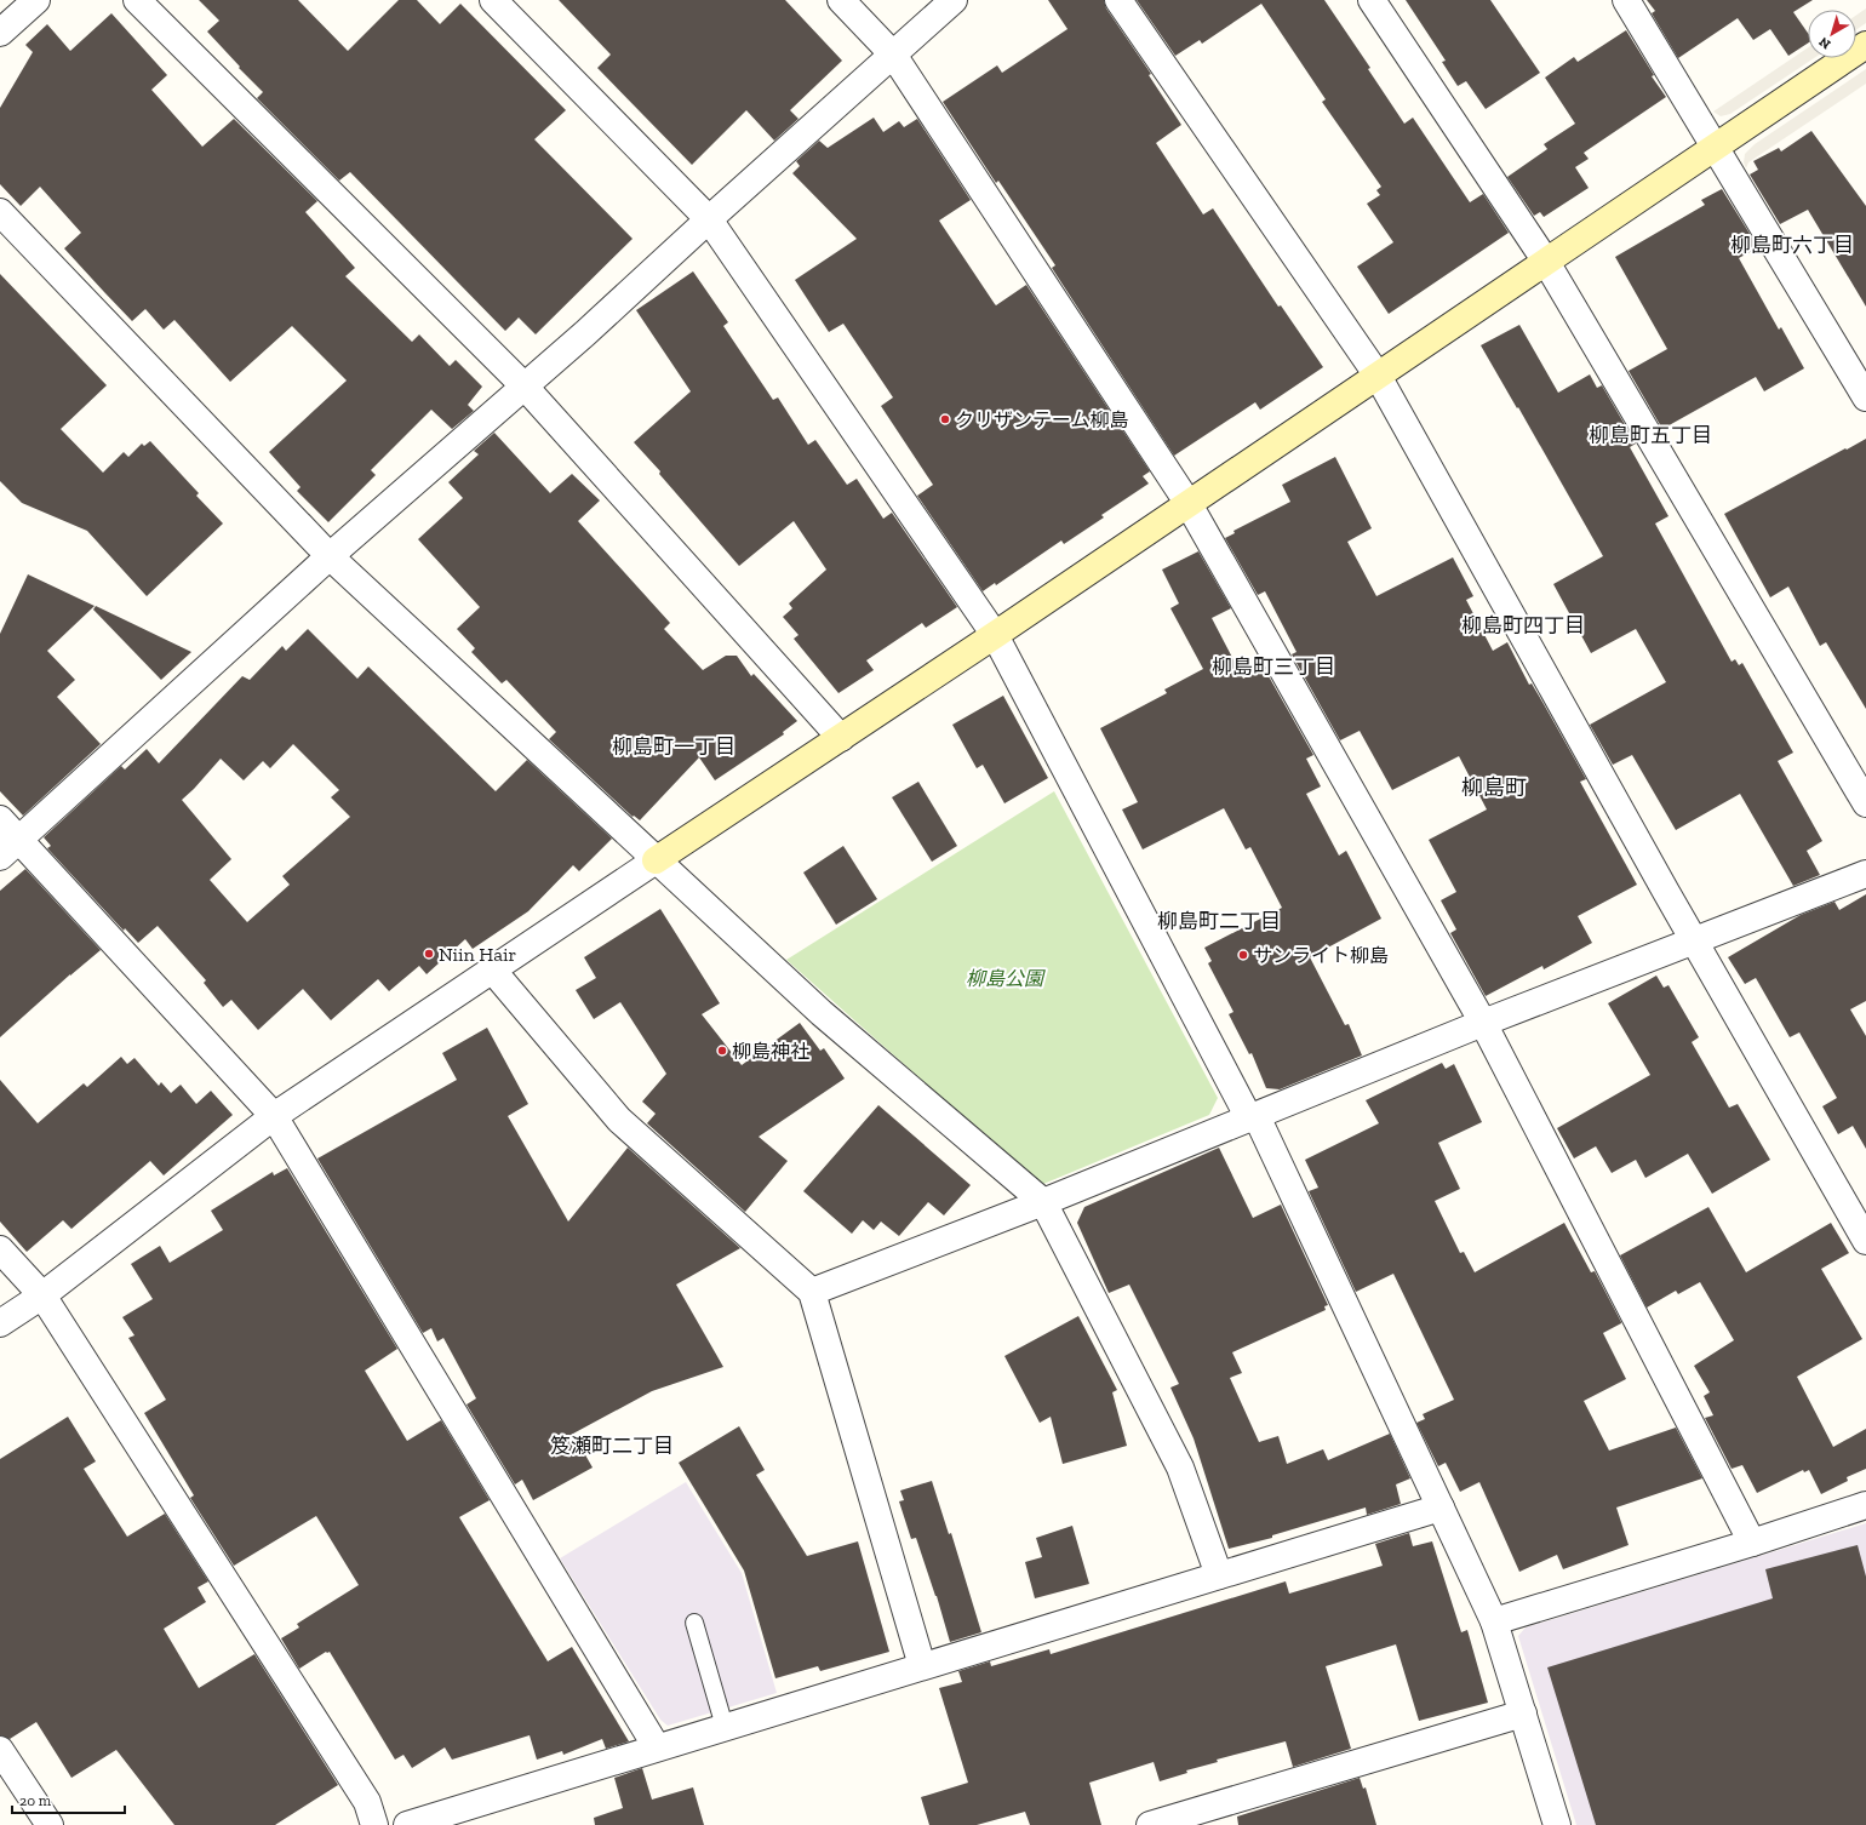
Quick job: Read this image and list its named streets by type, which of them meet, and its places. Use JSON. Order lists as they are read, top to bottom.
{
  "districts": [
    "柳島町六丁目",
    "柳島町五丁目",
    "柳島町四丁目",
    "柳島町三丁目",
    "柳島町一丁目",
    "柳島町",
    "柳島町二丁目",
    "笈瀬町二丁目"
  ],
  "parks": ["柳島公園"],
  "places": [
    "クリザンテーム柳島",
    "Niin Hair",
    "サンライト柳島",
    "柳島神社"
  ],
  "scale_bar": "20 m",
  "north": "bottom left"
}
